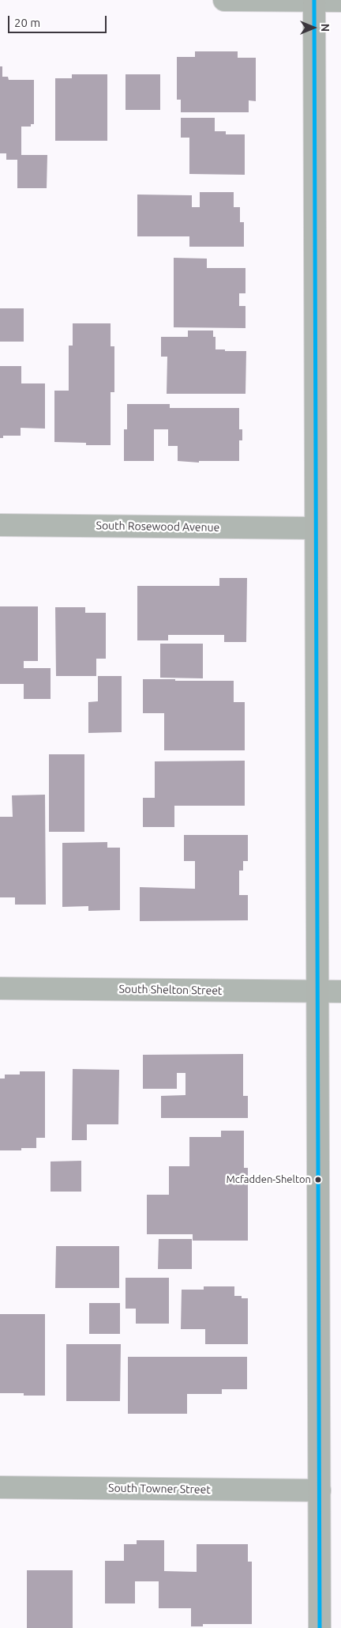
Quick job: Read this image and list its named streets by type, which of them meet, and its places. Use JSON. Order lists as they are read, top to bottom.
{
  "streets": {
    "street": ["South Rosewood Avenue", "South Shelton Street", "South Towner Street"]
  },
  "places": ["Mcfadden-Shelton"],
  "scale_bar": "20 m",
  "north": "right"
}
